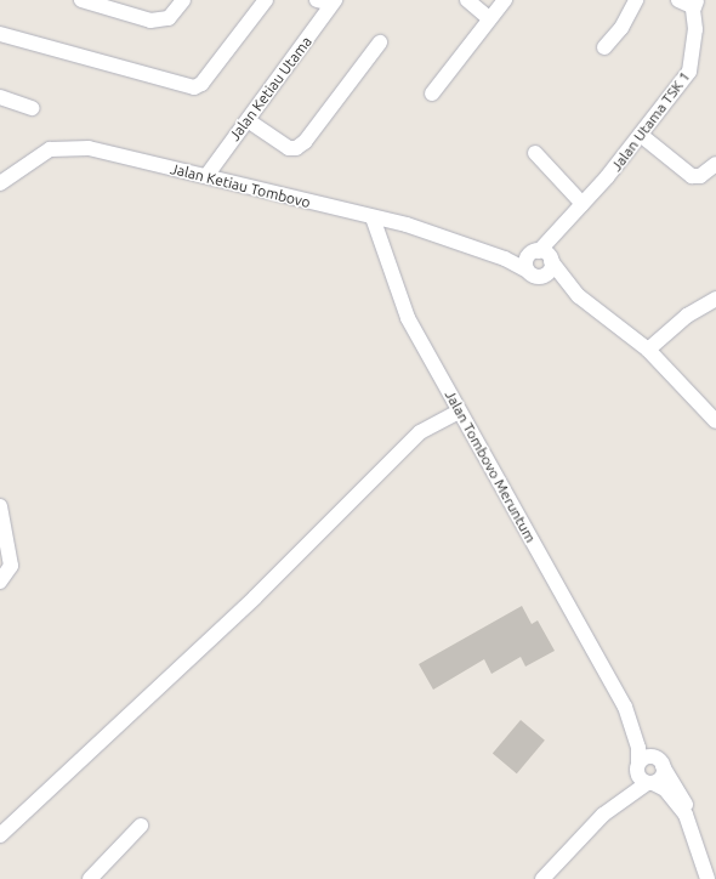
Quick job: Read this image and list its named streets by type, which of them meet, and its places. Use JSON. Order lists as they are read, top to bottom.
{
  "streets": {
    "street": [
      "Jalan Ketiau Utama",
      "Jalan Utama TSK 1",
      "Jalan Ketiau Tombovo",
      "Jalan Tombovo Meruntum"
    ]
  },
  "crossings": [
    ["Jalan Ketiau Utama", "Jalan Ketiau Tombovo"],
    ["Jalan Utama TSK 1", "Jalan Ketiau Tombovo"],
    ["Jalan Ketiau Tombovo", "Jalan Tombovo Meruntum"]
  ]
}
